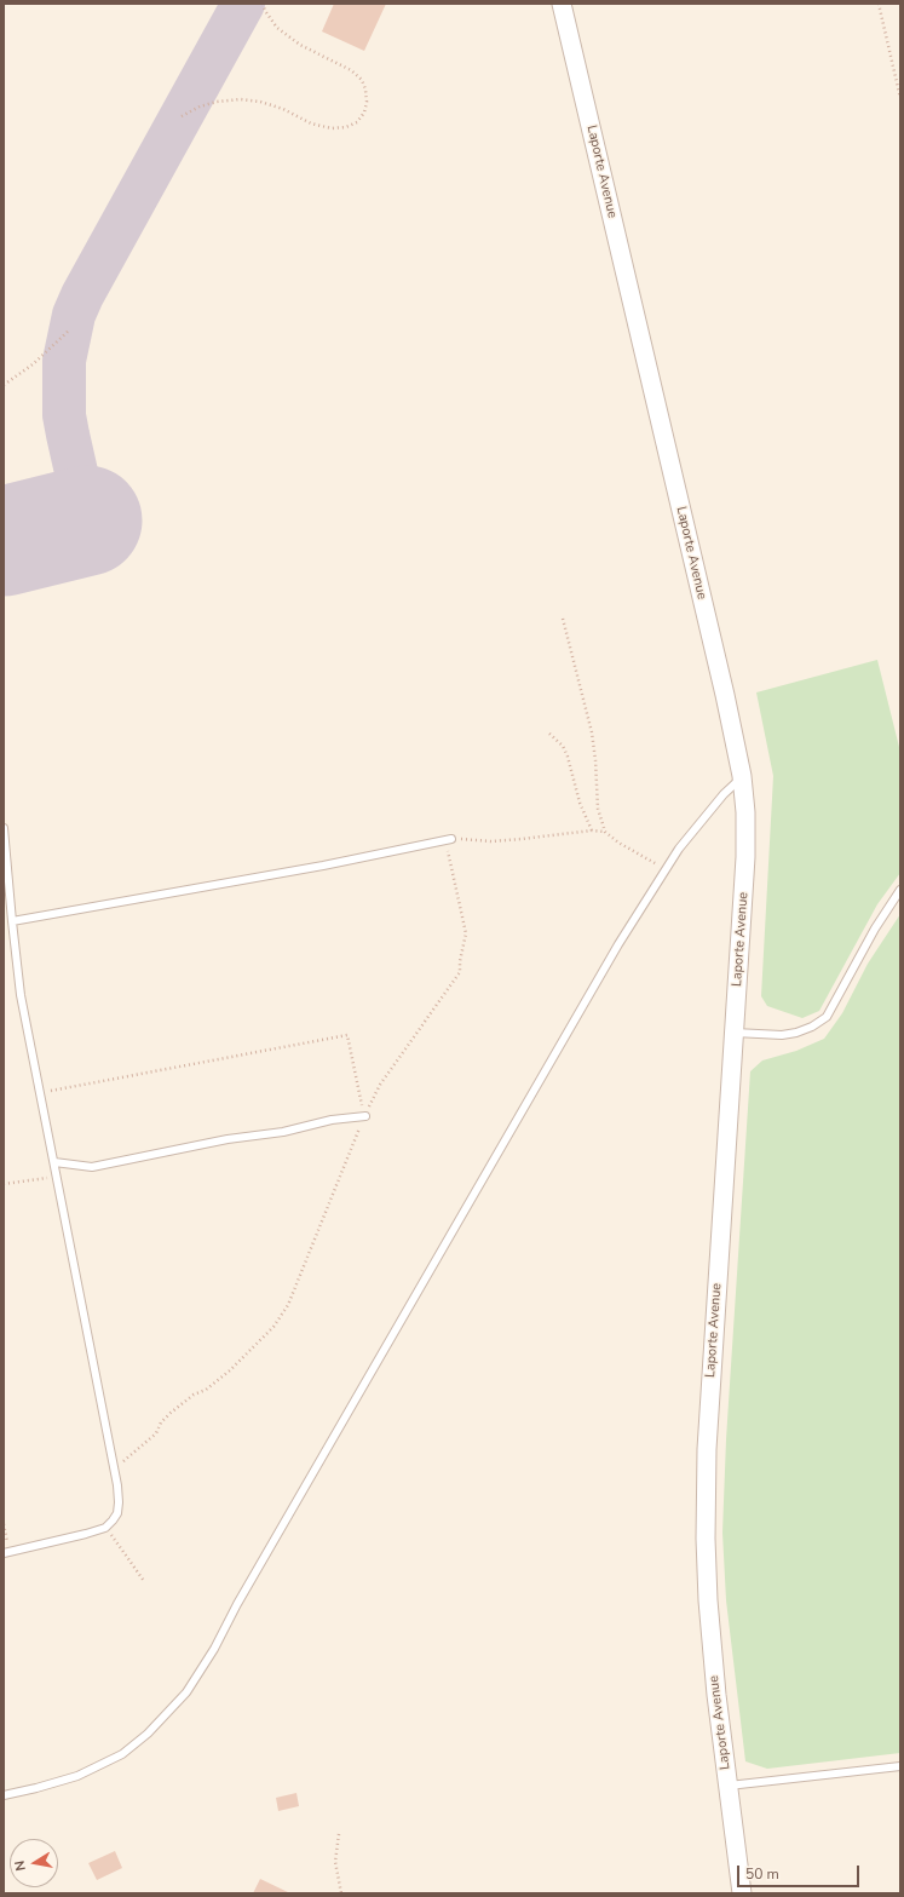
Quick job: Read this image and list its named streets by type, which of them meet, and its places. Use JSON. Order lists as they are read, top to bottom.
{
  "streets": {
    "street": ["Laporte Avenue"]
  },
  "scale_bar": "50 m",
  "north": "left"
}
